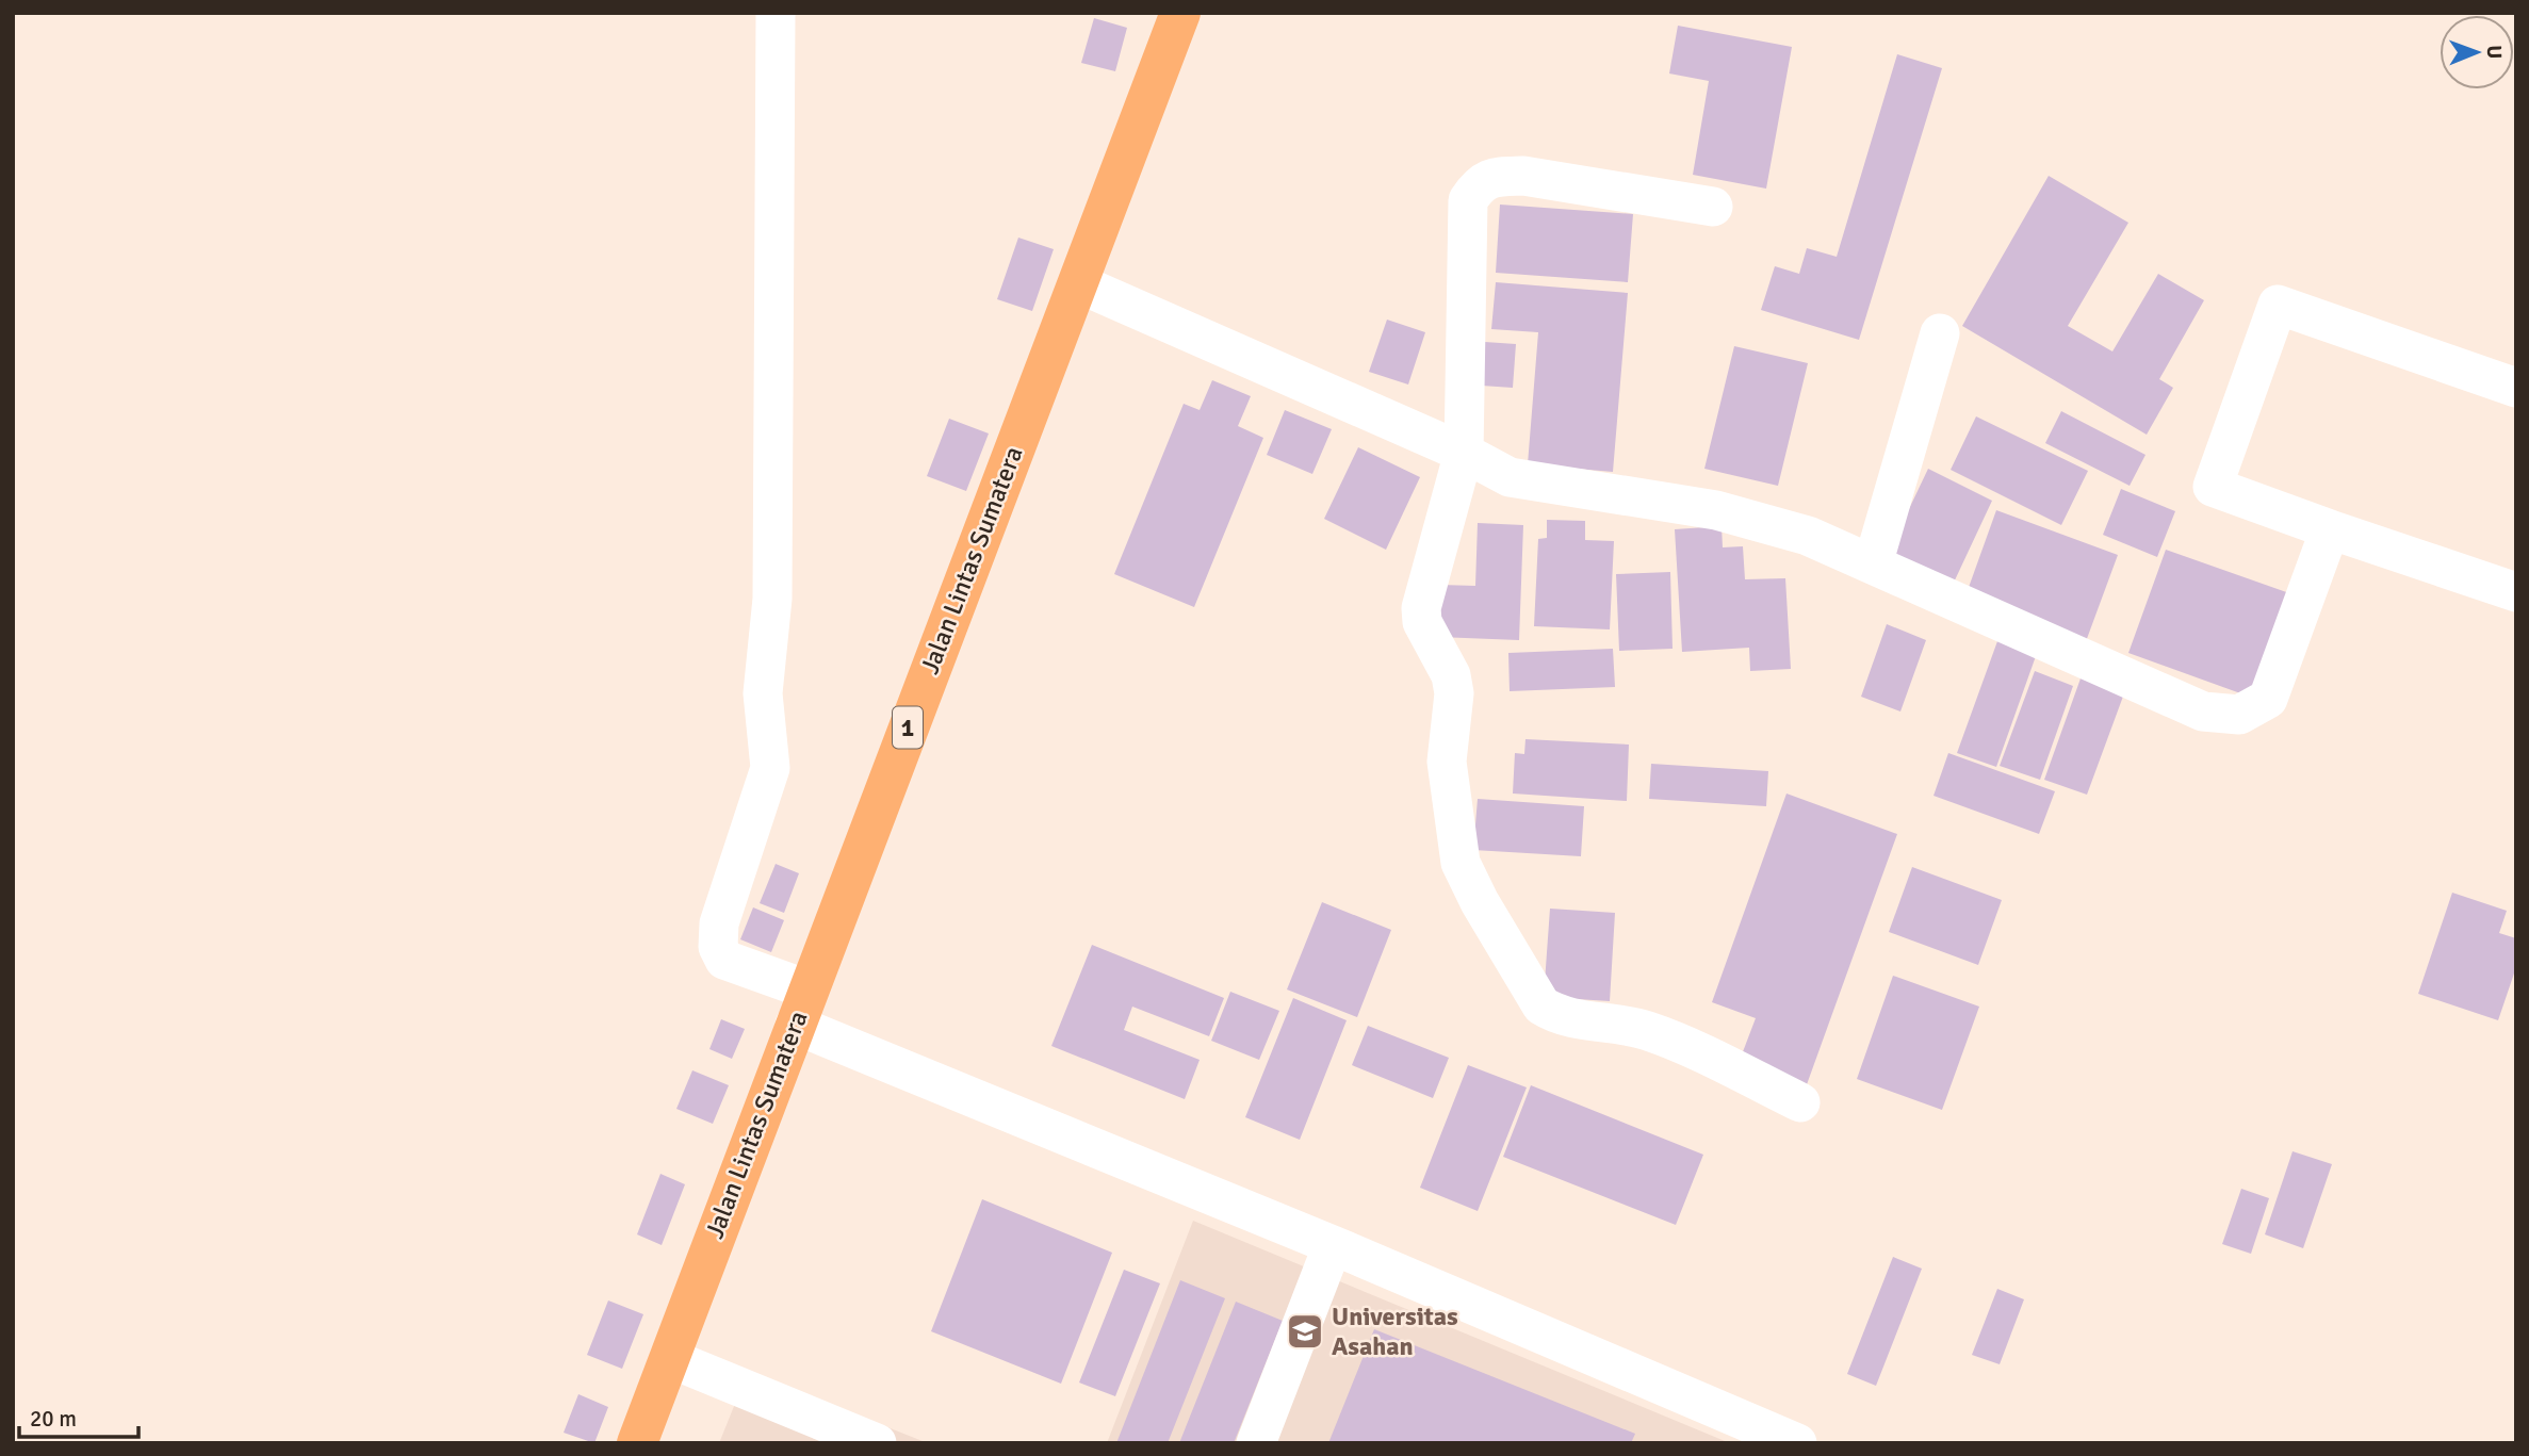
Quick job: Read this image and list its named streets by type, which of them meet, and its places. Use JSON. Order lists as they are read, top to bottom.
{
  "streets": {
    "highway": ["Jalan Lintas Sumatera", "1"]
  },
  "places": {
    "school or university": ["Universitas Asahan"]
  },
  "scale_bar": "20 m",
  "north": "right"
}
